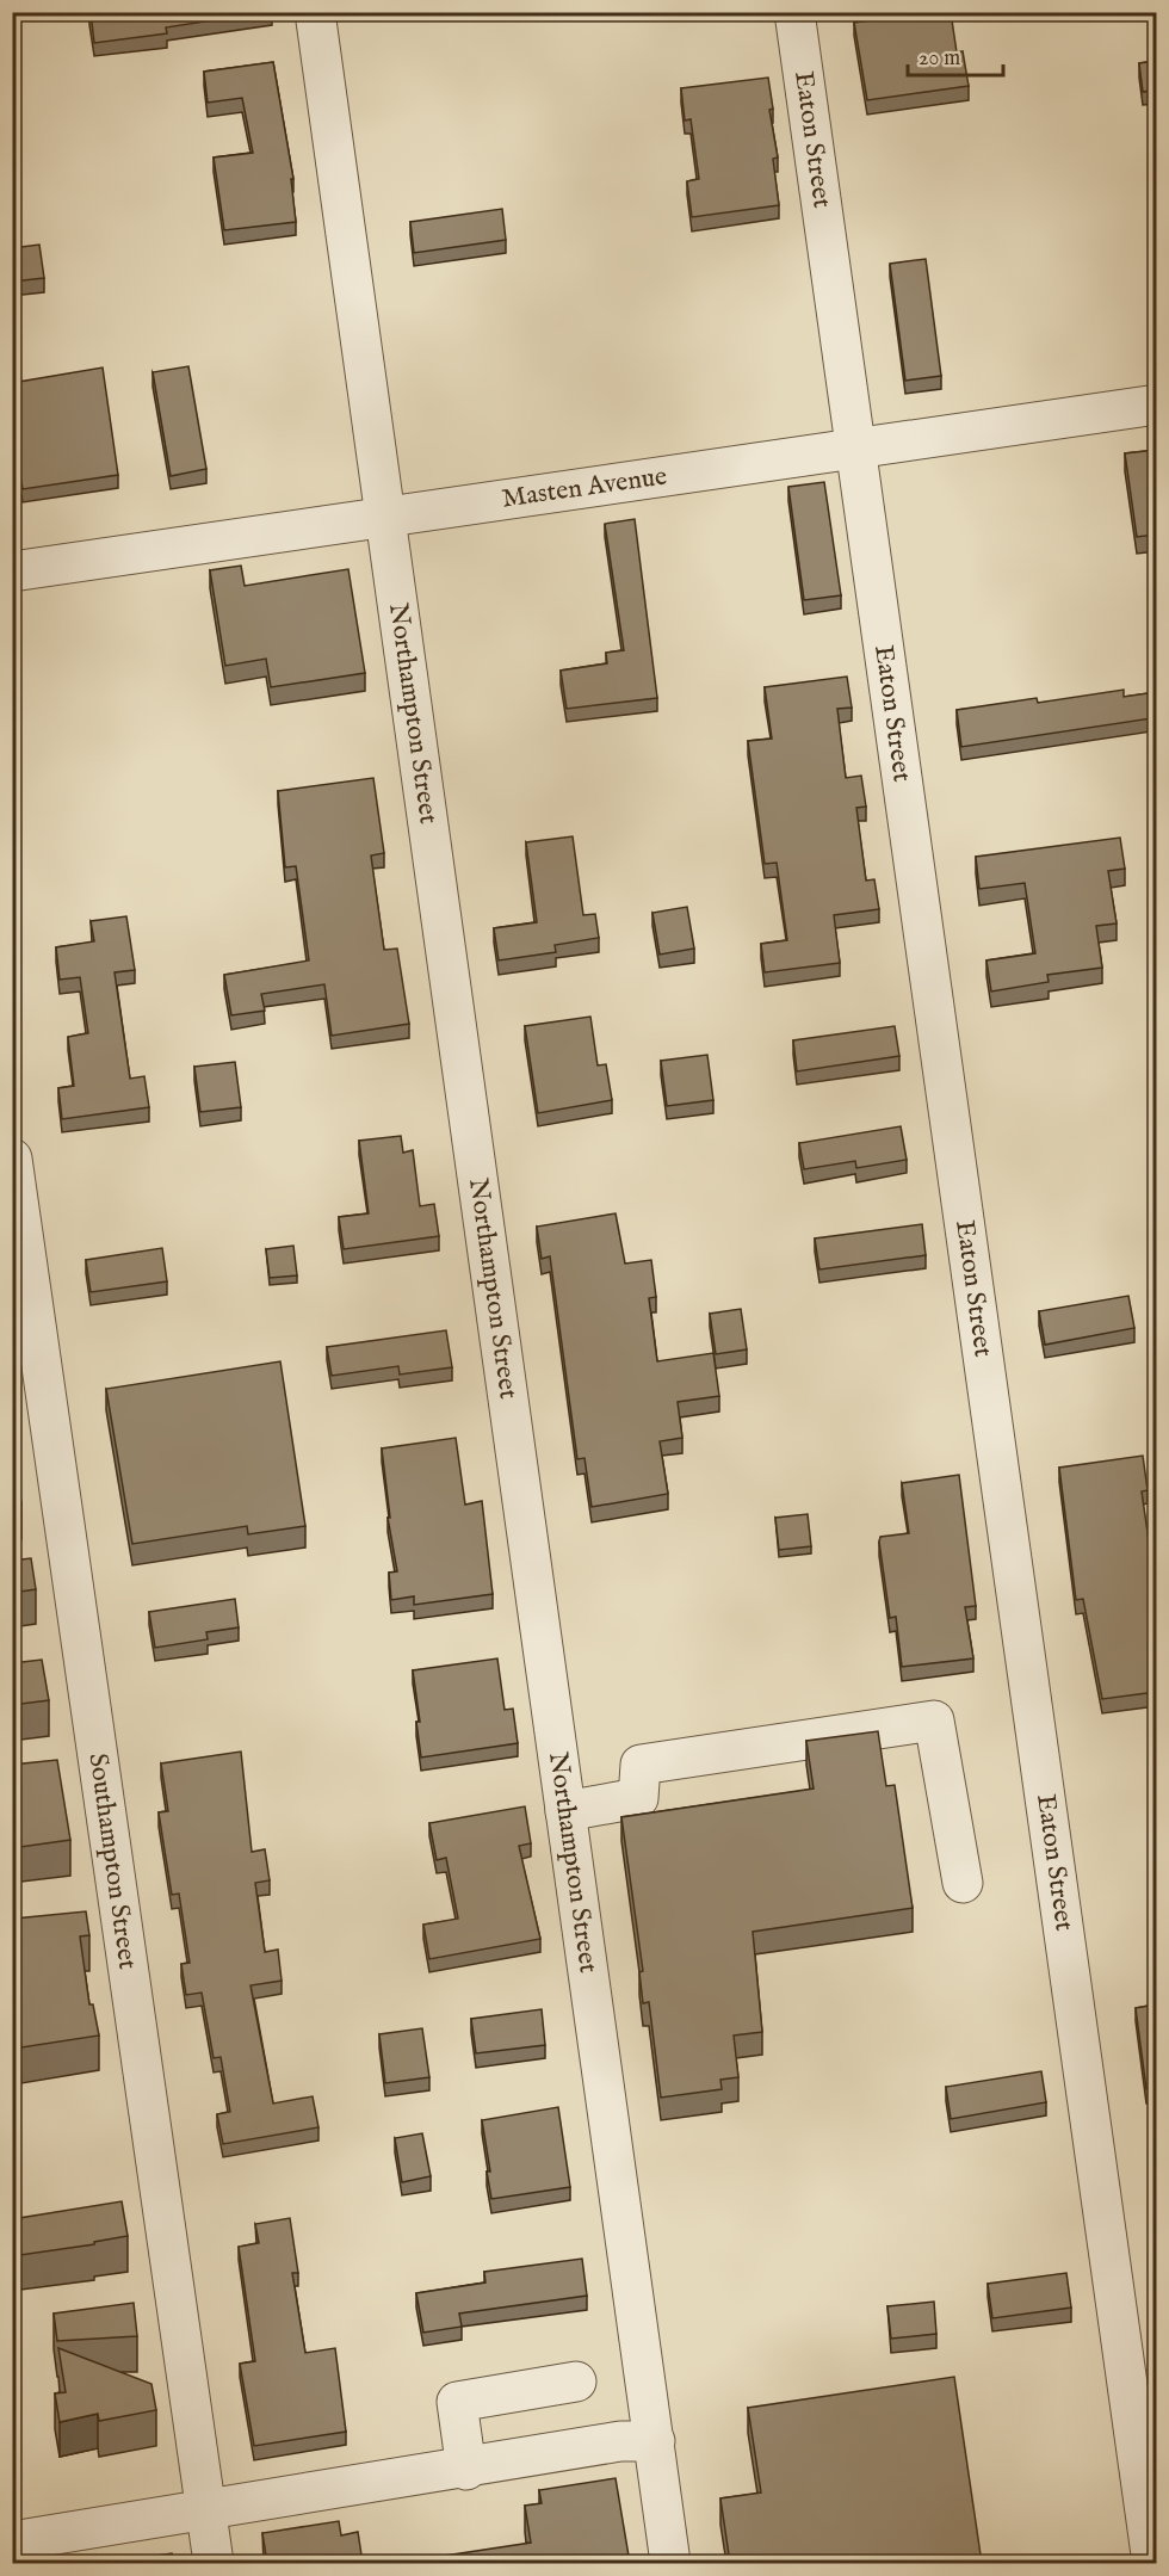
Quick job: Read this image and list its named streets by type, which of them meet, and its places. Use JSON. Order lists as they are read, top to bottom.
{
  "streets": {
    "street": [
      "Eaton Street",
      "Masten Avenue",
      "Northampton Street",
      "Southampton Street"
    ]
  },
  "crossings": [
    ["Eaton Street", "Masten Avenue"],
    ["Masten Avenue", "Northampton Street"]
  ],
  "scale_bar": "20 m"
}
